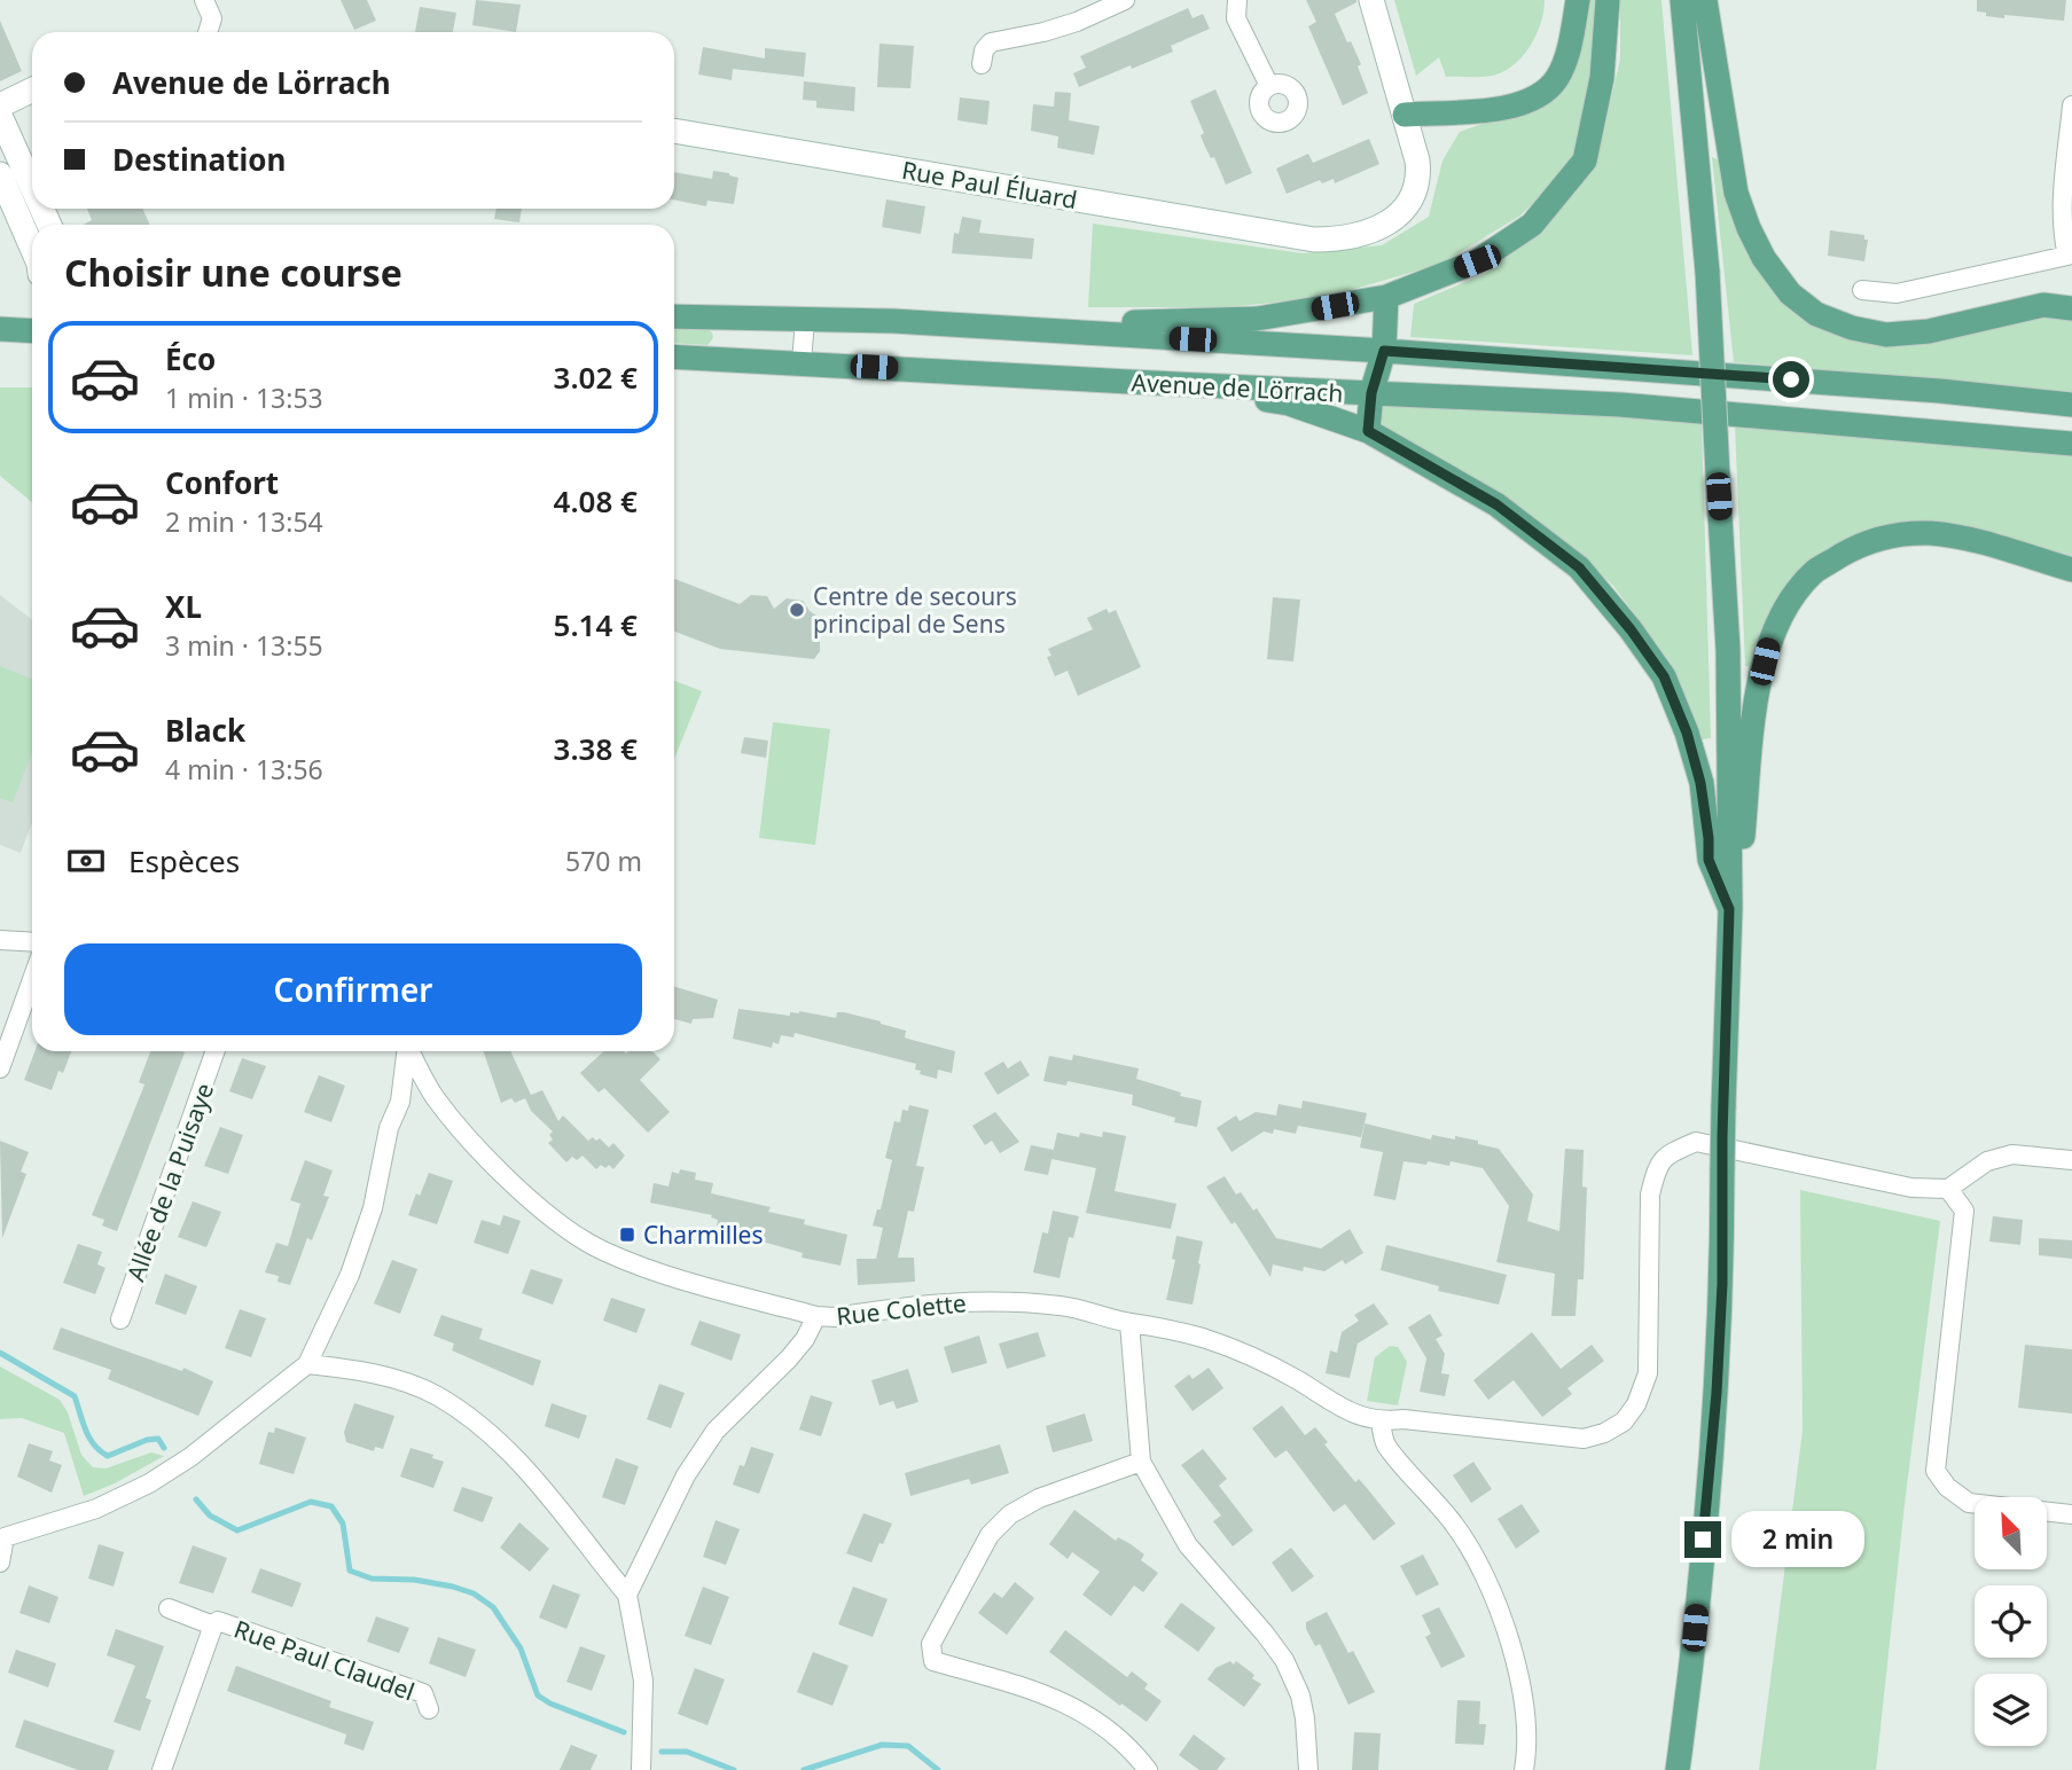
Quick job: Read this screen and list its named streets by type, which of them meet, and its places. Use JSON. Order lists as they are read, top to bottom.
{
  "streets": {
    "main road": ["Avenue de Lörrach"],
    "street": [
      "Rue Paul Éluard",
      "Allée de la Puisaye",
      "Rue Colette",
      "Rue Paul Claudel"
    ]
  },
  "places": {
    "other": ["Centre de secours principal de Sens"],
    "transit": ["Charmilles"]
  },
  "north": "top left",
  "page": {
    "banner": ["Avenue de Lörrach", "Destination"],
    "heading": "Choisir une course",
    "list": [
      {
        "name": "Éco",
        "note": "1 min · 13:53",
        "value": "3.02 €"
      },
      {
        "name": "Confort",
        "note": "2 min · 13:54",
        "value": "4.08 €"
      },
      {
        "name": "XL",
        "note": "3 min · 13:55",
        "value": "5.14 €"
      },
      {
        "name": "Black",
        "note": "4 min · 13:56",
        "value": "3.38 €"
      }
    ],
    "pay": ["Espèces", "570 m"],
    "buttons": "Confirmer",
    "bubble": "2 min"
  }
}
